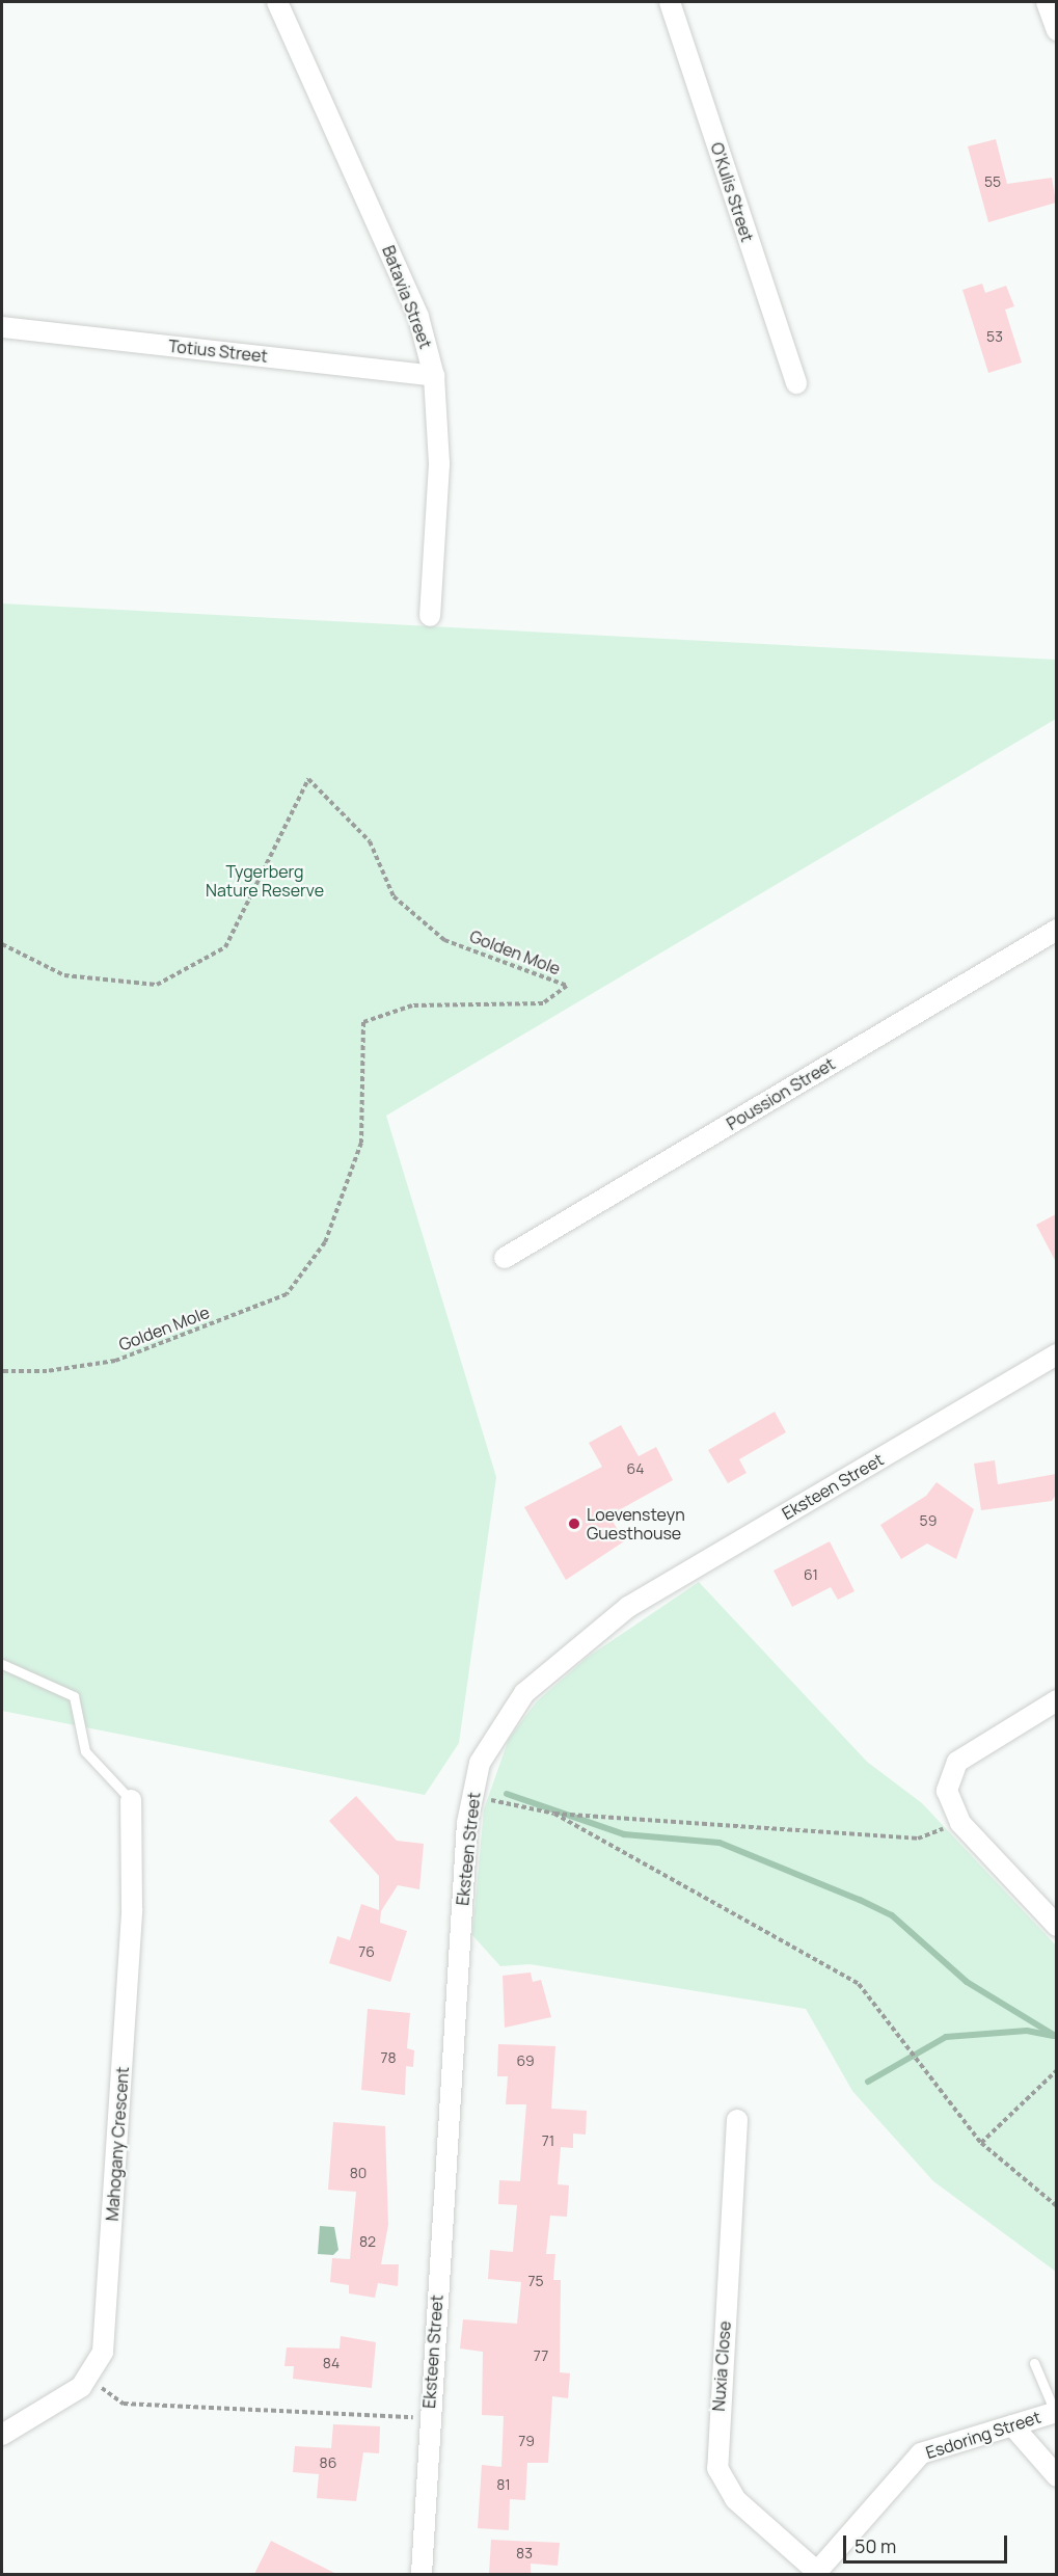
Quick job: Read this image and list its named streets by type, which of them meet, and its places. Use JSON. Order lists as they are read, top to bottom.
{
  "streets": {
    "street": [
      "O'Kulis Street",
      "Batavia Street",
      "Totius Street",
      "Poussion Street",
      "Eksteen Street",
      "Mahogany Crescent",
      "Nuxia Close",
      "Esdoring Street"
    ],
    "path": ["Golden Mole"]
  },
  "crossings": [
    ["Batavia Street", "Totius Street"],
    ["Nuxia Close", "Esdoring Street"]
  ],
  "parks": ["Tygerberg Nature Reserve"],
  "places": ["Loevensteyn Guesthouse"],
  "house_numbers": [
    "55",
    "53",
    "64",
    "59",
    "61",
    "76",
    "78",
    "69",
    "71",
    "80",
    "82",
    "75",
    "77",
    "84",
    "79",
    "86",
    "81",
    "83"
  ],
  "scale_bar": "50 m"
}
